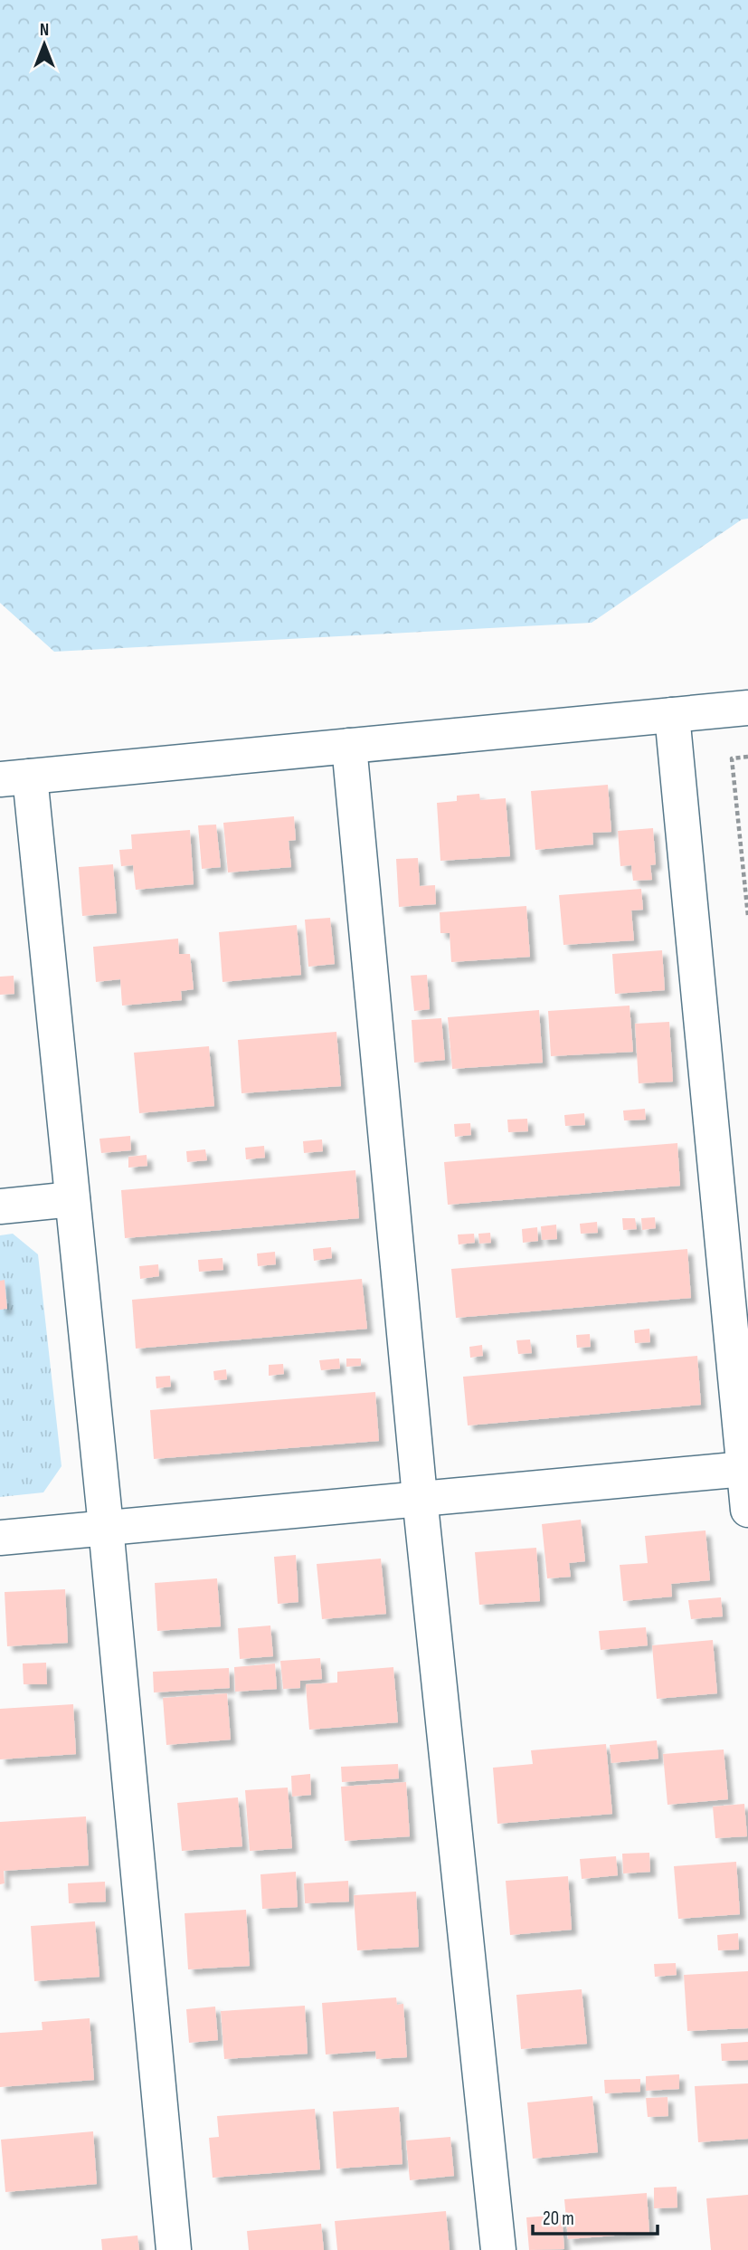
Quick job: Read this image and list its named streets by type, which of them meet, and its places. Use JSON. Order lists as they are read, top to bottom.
{
  "scale_bar": "20 m",
  "north": "top"
}
